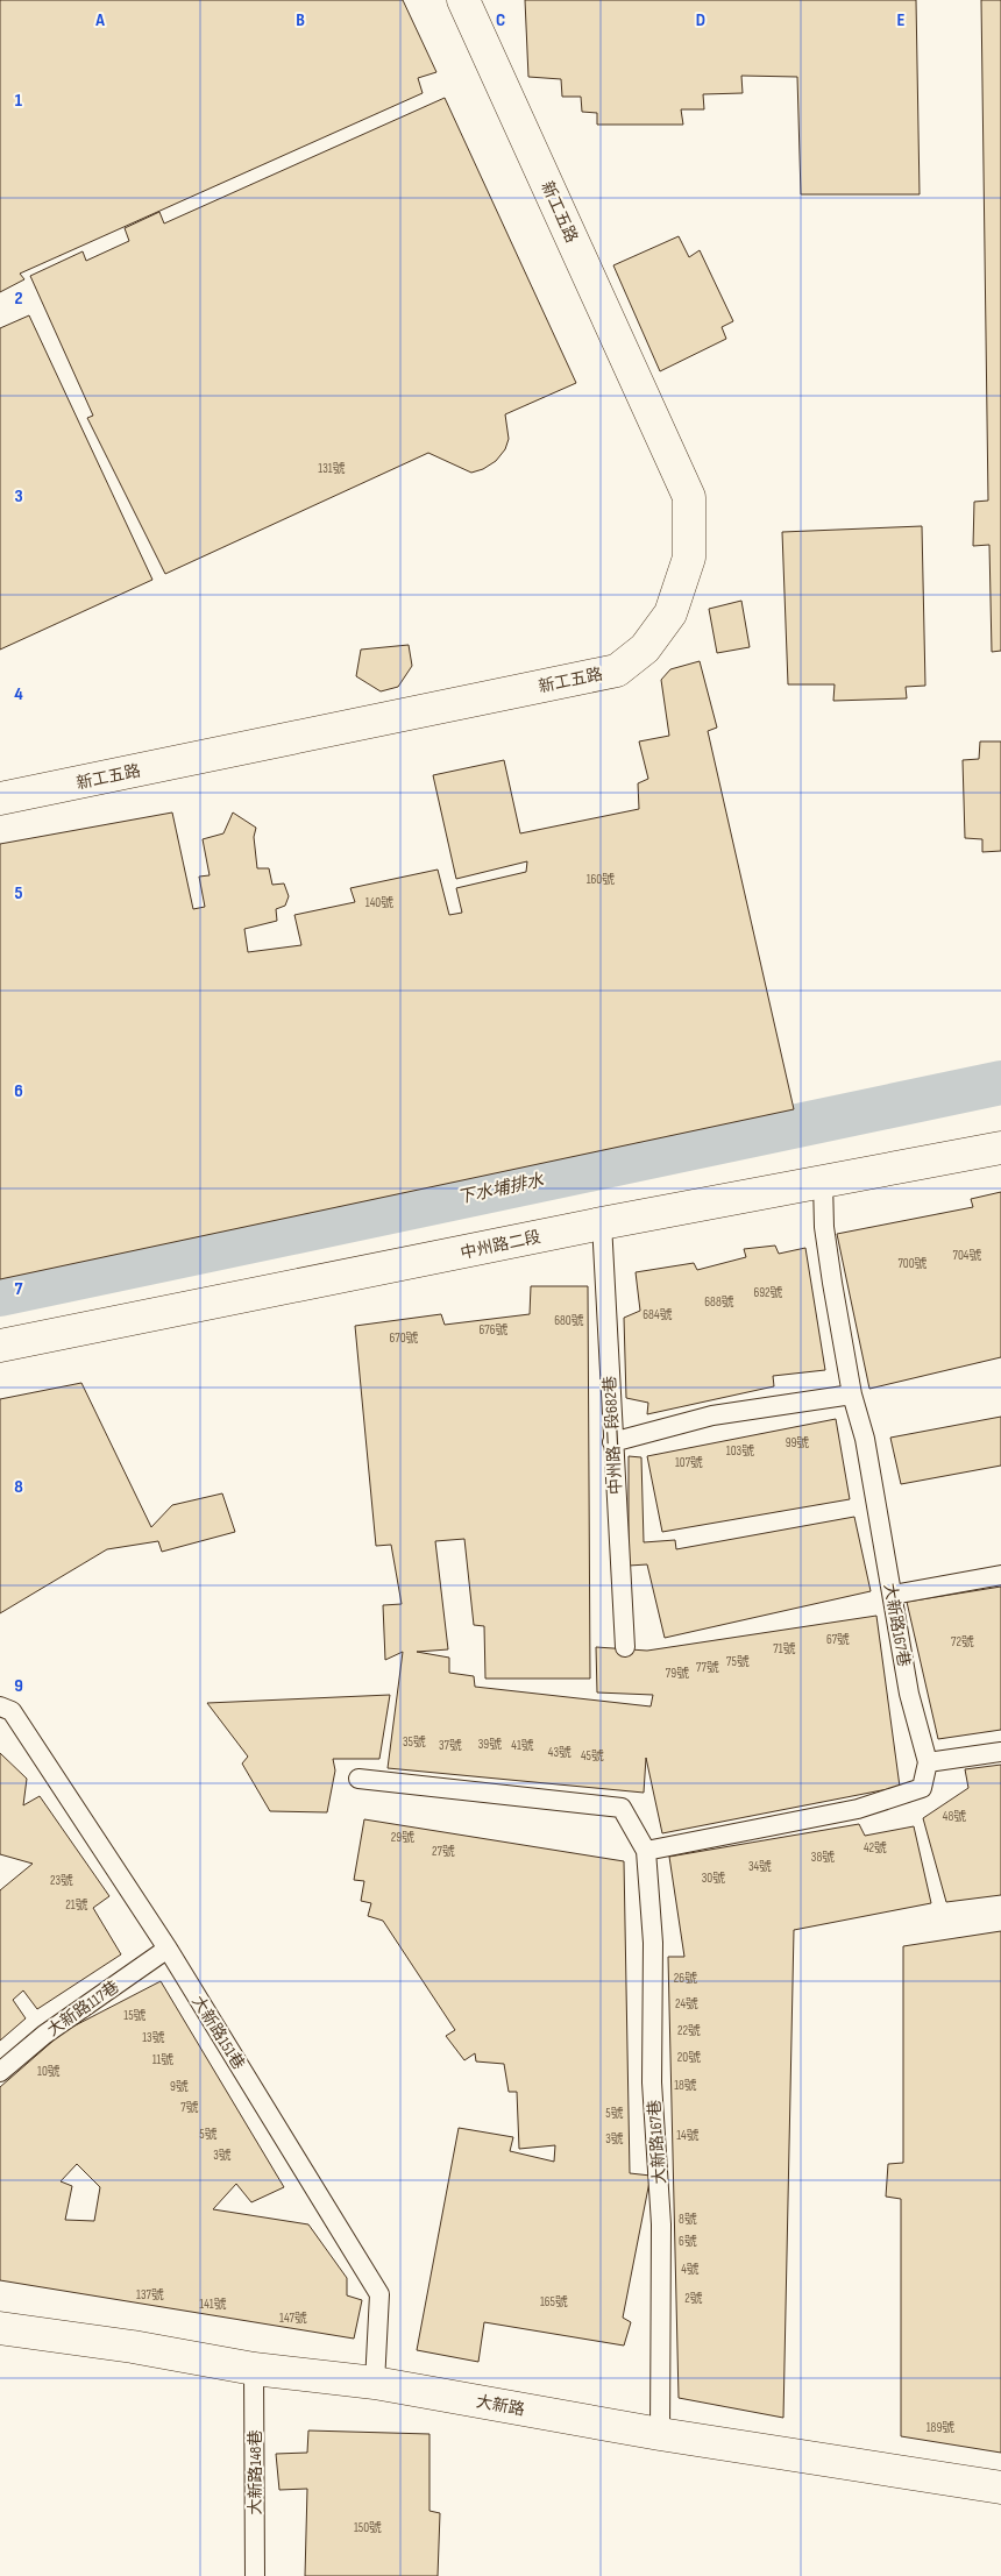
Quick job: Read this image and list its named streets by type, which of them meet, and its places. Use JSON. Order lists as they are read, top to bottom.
{
  "streets": {
    "street": ["新工五路", "中州路二段", "大新路"],
    "lane": [
      "中州路二段682巷",
      "大新路167巷",
      "大新路117巷",
      "大新路151巷",
      "大新路148巷"
    ]
  },
  "crossings": [
    ["中州路二段", "中州路二段682巷"],
    ["中州路二段", "大新路167巷"],
    ["大新路167巷", "大新路"],
    ["大新路117巷", "大新路151巷"],
    ["大新路151巷", "大新路"],
    ["大新路", "大新路148巷"]
  ],
  "water": ["下水埔排水"],
  "house_numbers": [
    "131號",
    "160號",
    "140號",
    "704號",
    "700號",
    "692號",
    "688號",
    "684號",
    "680號",
    "676號",
    "670號",
    "99號",
    "103號",
    "107號",
    "67號",
    "72號",
    "71號",
    "75號",
    "77號",
    "79號",
    "35號",
    "39號",
    "37號",
    "41號",
    "43號",
    "45號",
    "48號",
    "29號",
    "42號",
    "27號",
    "38號",
    "34號",
    "30號",
    "23號",
    "21號",
    "26號",
    "24號",
    "15號",
    "22號",
    "13號",
    "20號",
    "11號",
    "10號",
    "18號",
    "9號",
    "7號",
    "5號",
    "5號",
    "14號",
    "3號",
    "3號",
    "8號",
    "6號",
    "4號",
    "137號",
    "2號",
    "165號",
    "141號",
    "147號",
    "189號",
    "150號"
  ],
  "grid": {
    "columns": [
      "A",
      "B",
      "C",
      "D",
      "E"
    ],
    "rows": [
      "1",
      "2",
      "3",
      "4",
      "5",
      "6",
      "7",
      "8",
      "9"
    ]
  }
}
